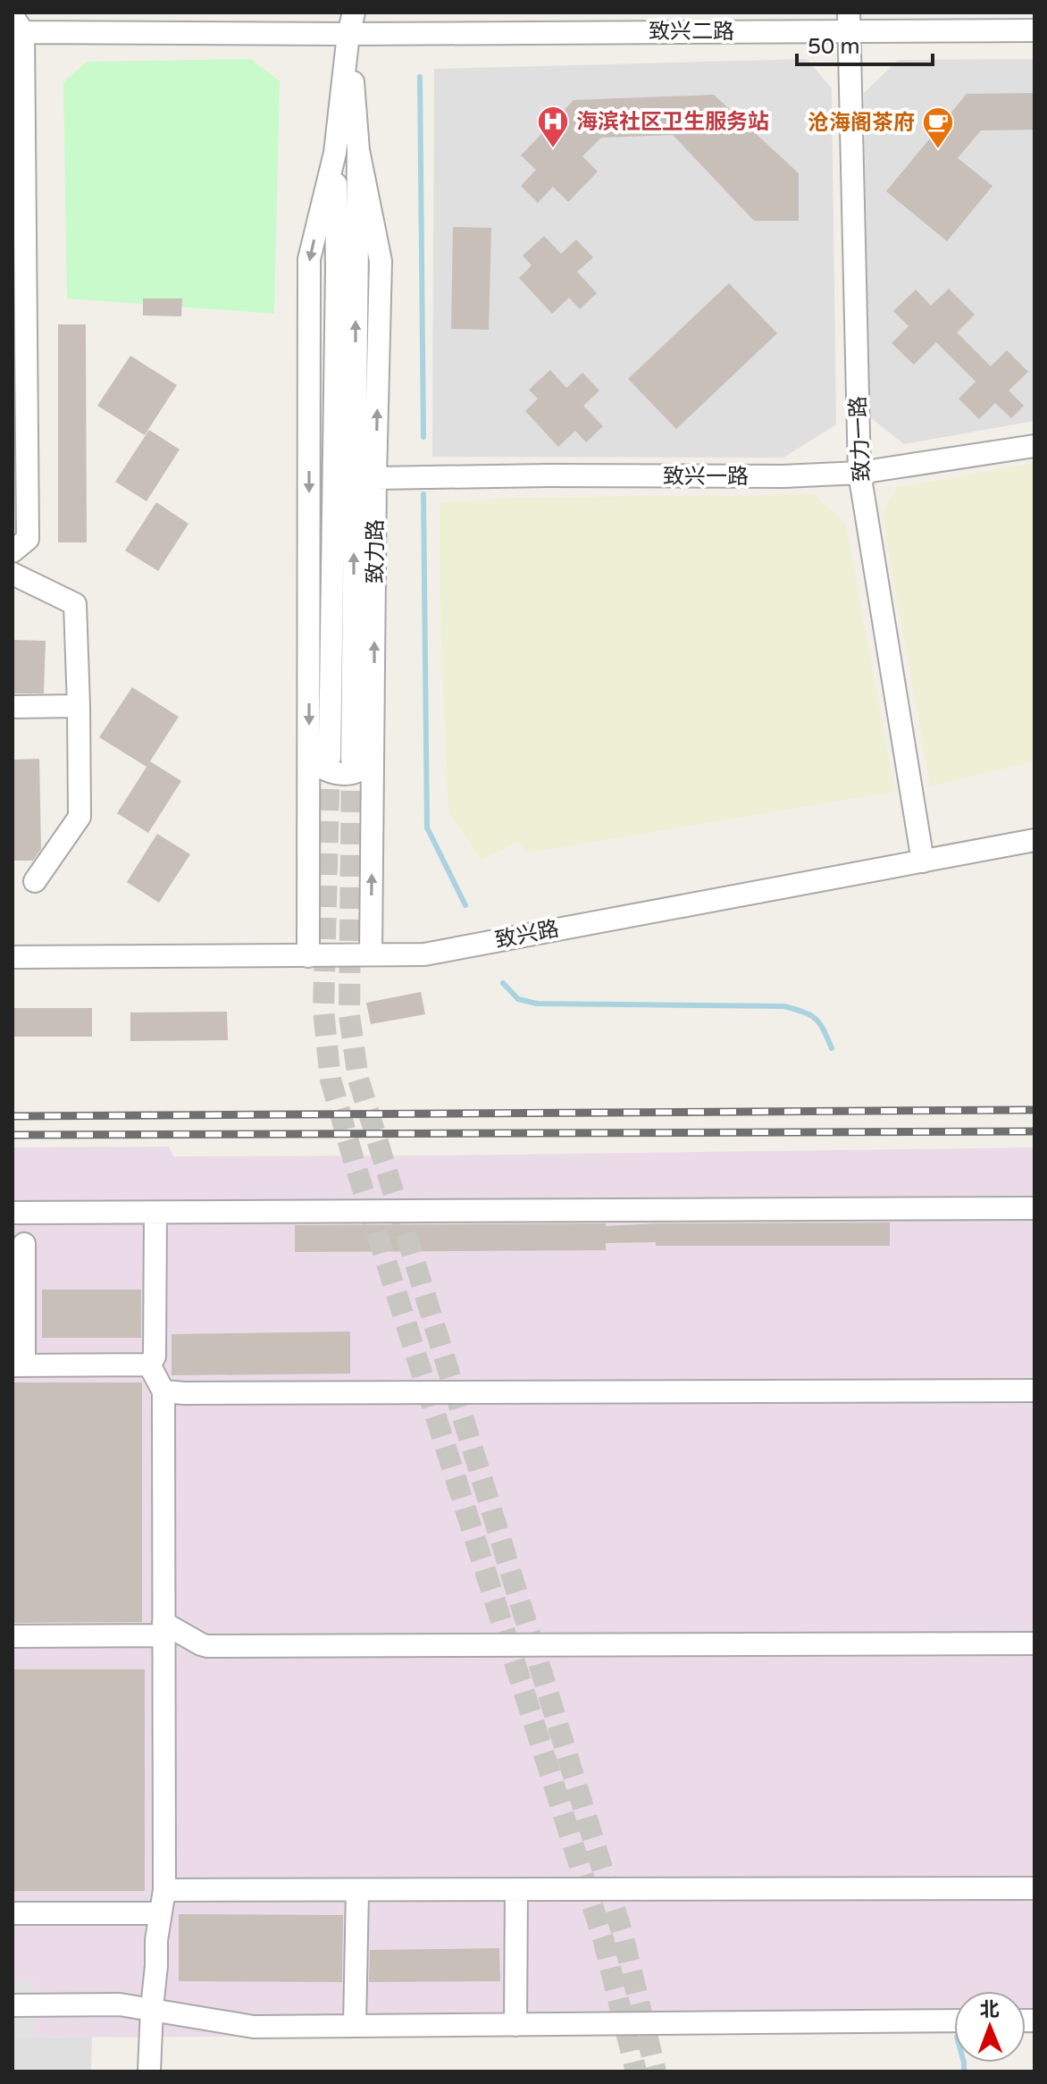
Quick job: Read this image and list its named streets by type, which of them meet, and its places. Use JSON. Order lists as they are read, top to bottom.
{
  "streets": {
    "street": [
      "致兴二路",
      "致力一路",
      "致兴一路",
      "致力路",
      "致兴路"
    ]
  },
  "crossings": [
    ["致兴二路", "致力一路"],
    ["致兴二路", "致力路"],
    ["致力一路", "致兴一路"],
    ["致力一路", "致兴路"],
    ["致兴一路", "致力路"],
    ["致力路", "致兴路"]
  ],
  "places": {
    "hospital": ["海滨社区卫生服务站"],
    "cafe": ["沧海阁茶府"]
  },
  "scale_bar": "50 m",
  "north": "top"
}
